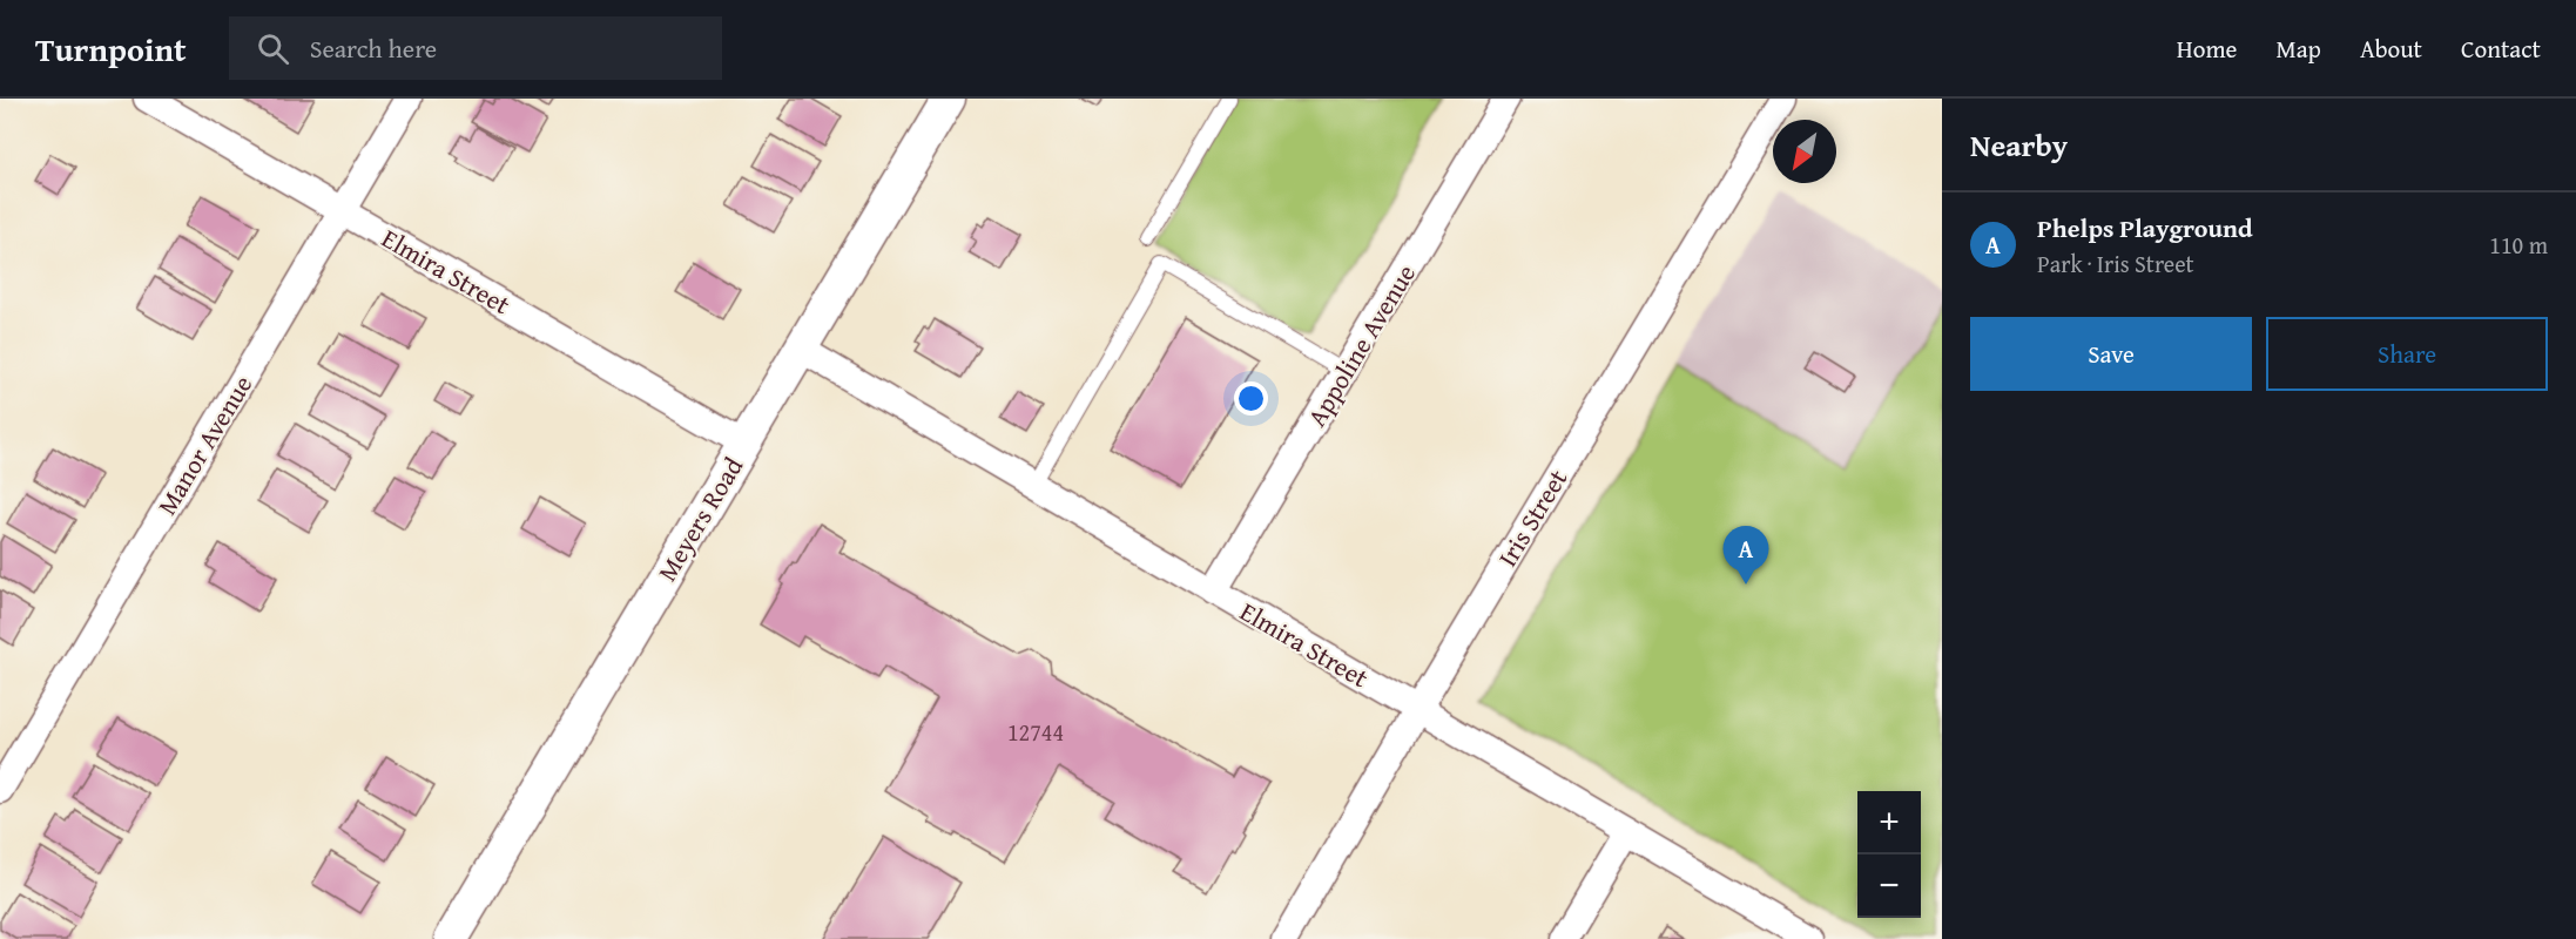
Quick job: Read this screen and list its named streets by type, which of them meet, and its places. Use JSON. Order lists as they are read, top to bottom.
{
  "streets": {
    "street": [
      "Elmira Street",
      "Appoline Avenue",
      "Manor Avenue",
      "Iris Street",
      "Meyers Road"
    ]
  },
  "crossings": [
    ["Elmira Street", "Appoline Avenue"],
    ["Elmira Street", "Manor Avenue"],
    ["Elmira Street", "Iris Street"],
    ["Elmira Street", "Meyers Road"]
  ],
  "house_numbers": ["12744"],
  "north": "bottom left",
  "page": {
    "header": "Turnpoint",
    "search": "Search here",
    "nav": [
      "Home",
      "Map",
      "About",
      "Contact"
    ],
    "heading": "Nearby",
    "list": [
      {
        "mark": "A",
        "name": "Phelps Playground",
        "note": "Park · Iris Street",
        "value": "110 m"
      }
    ],
    "buttons": ["Save", "Share"],
    "pins": "A",
    "map_buttons": ["+", "−"]
  }
}
